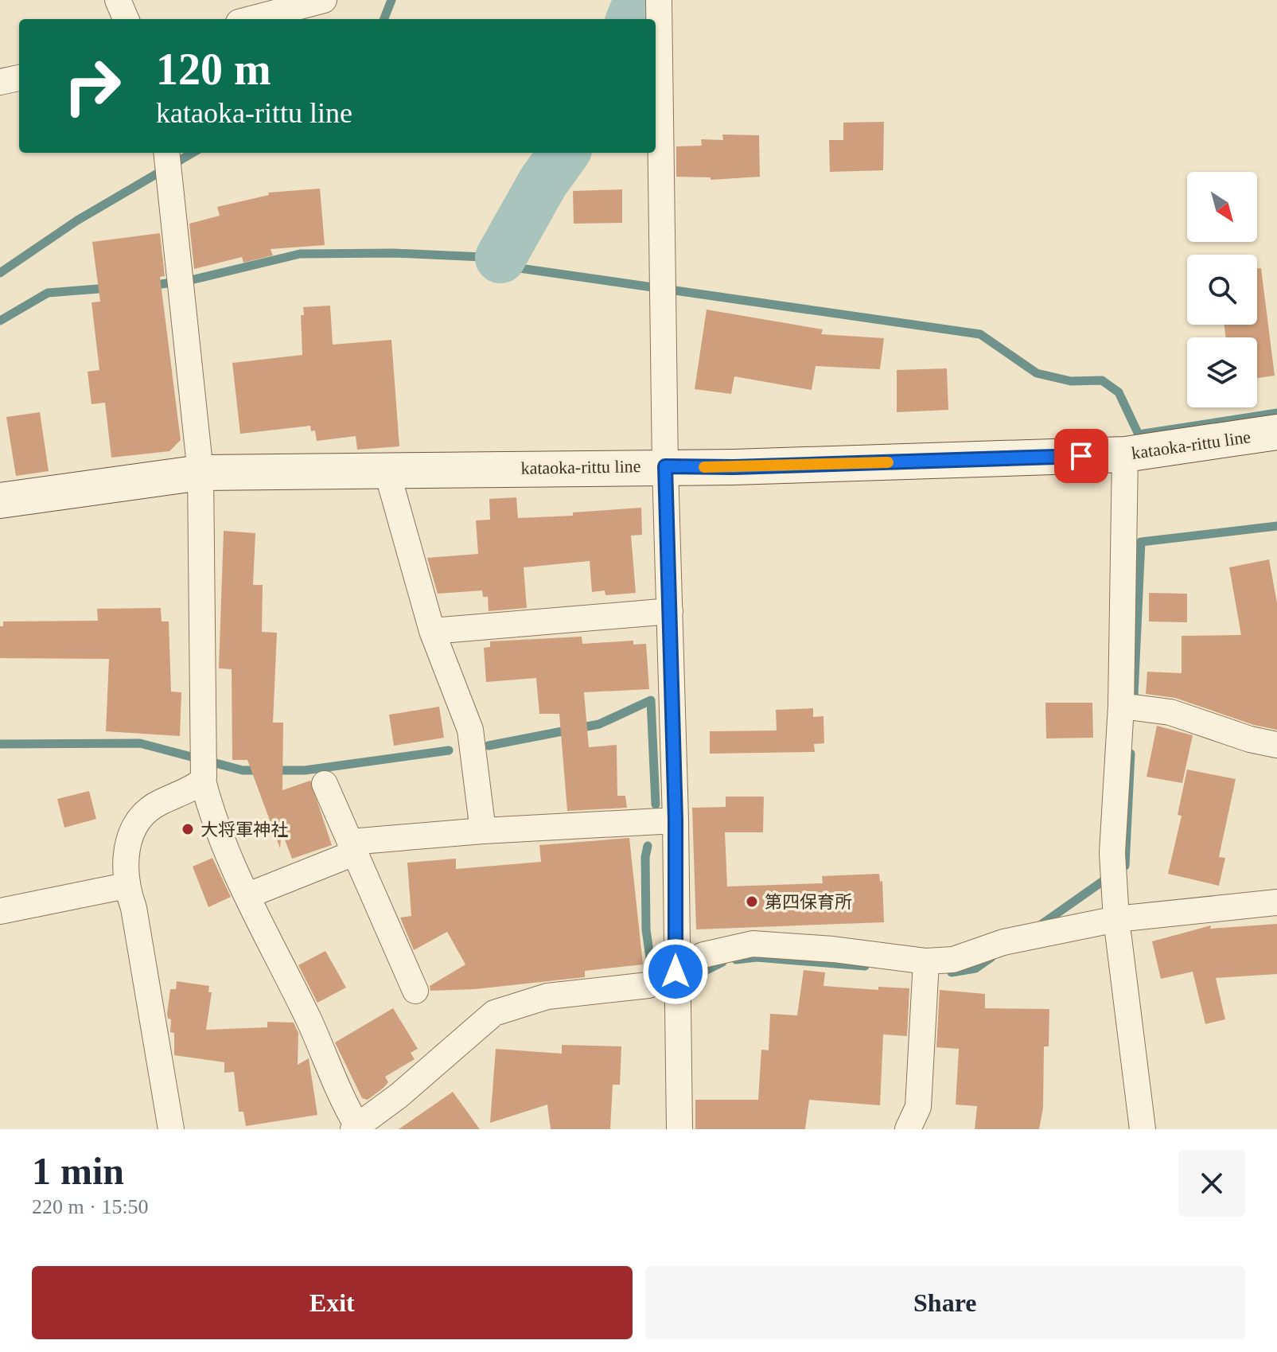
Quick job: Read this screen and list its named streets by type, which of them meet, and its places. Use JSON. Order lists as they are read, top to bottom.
{
  "streets": {
    "main road": ["kataoka-rittu line"]
  },
  "places": ["大将軍神社", "第四保育所"],
  "north": "bottom right",
  "page": {
    "turn": ["120 m", "kataoka-rittu line"],
    "heading": ["1 min", "220 m · 15:50"],
    "buttons": ["Exit", "Share"]
  }
}
